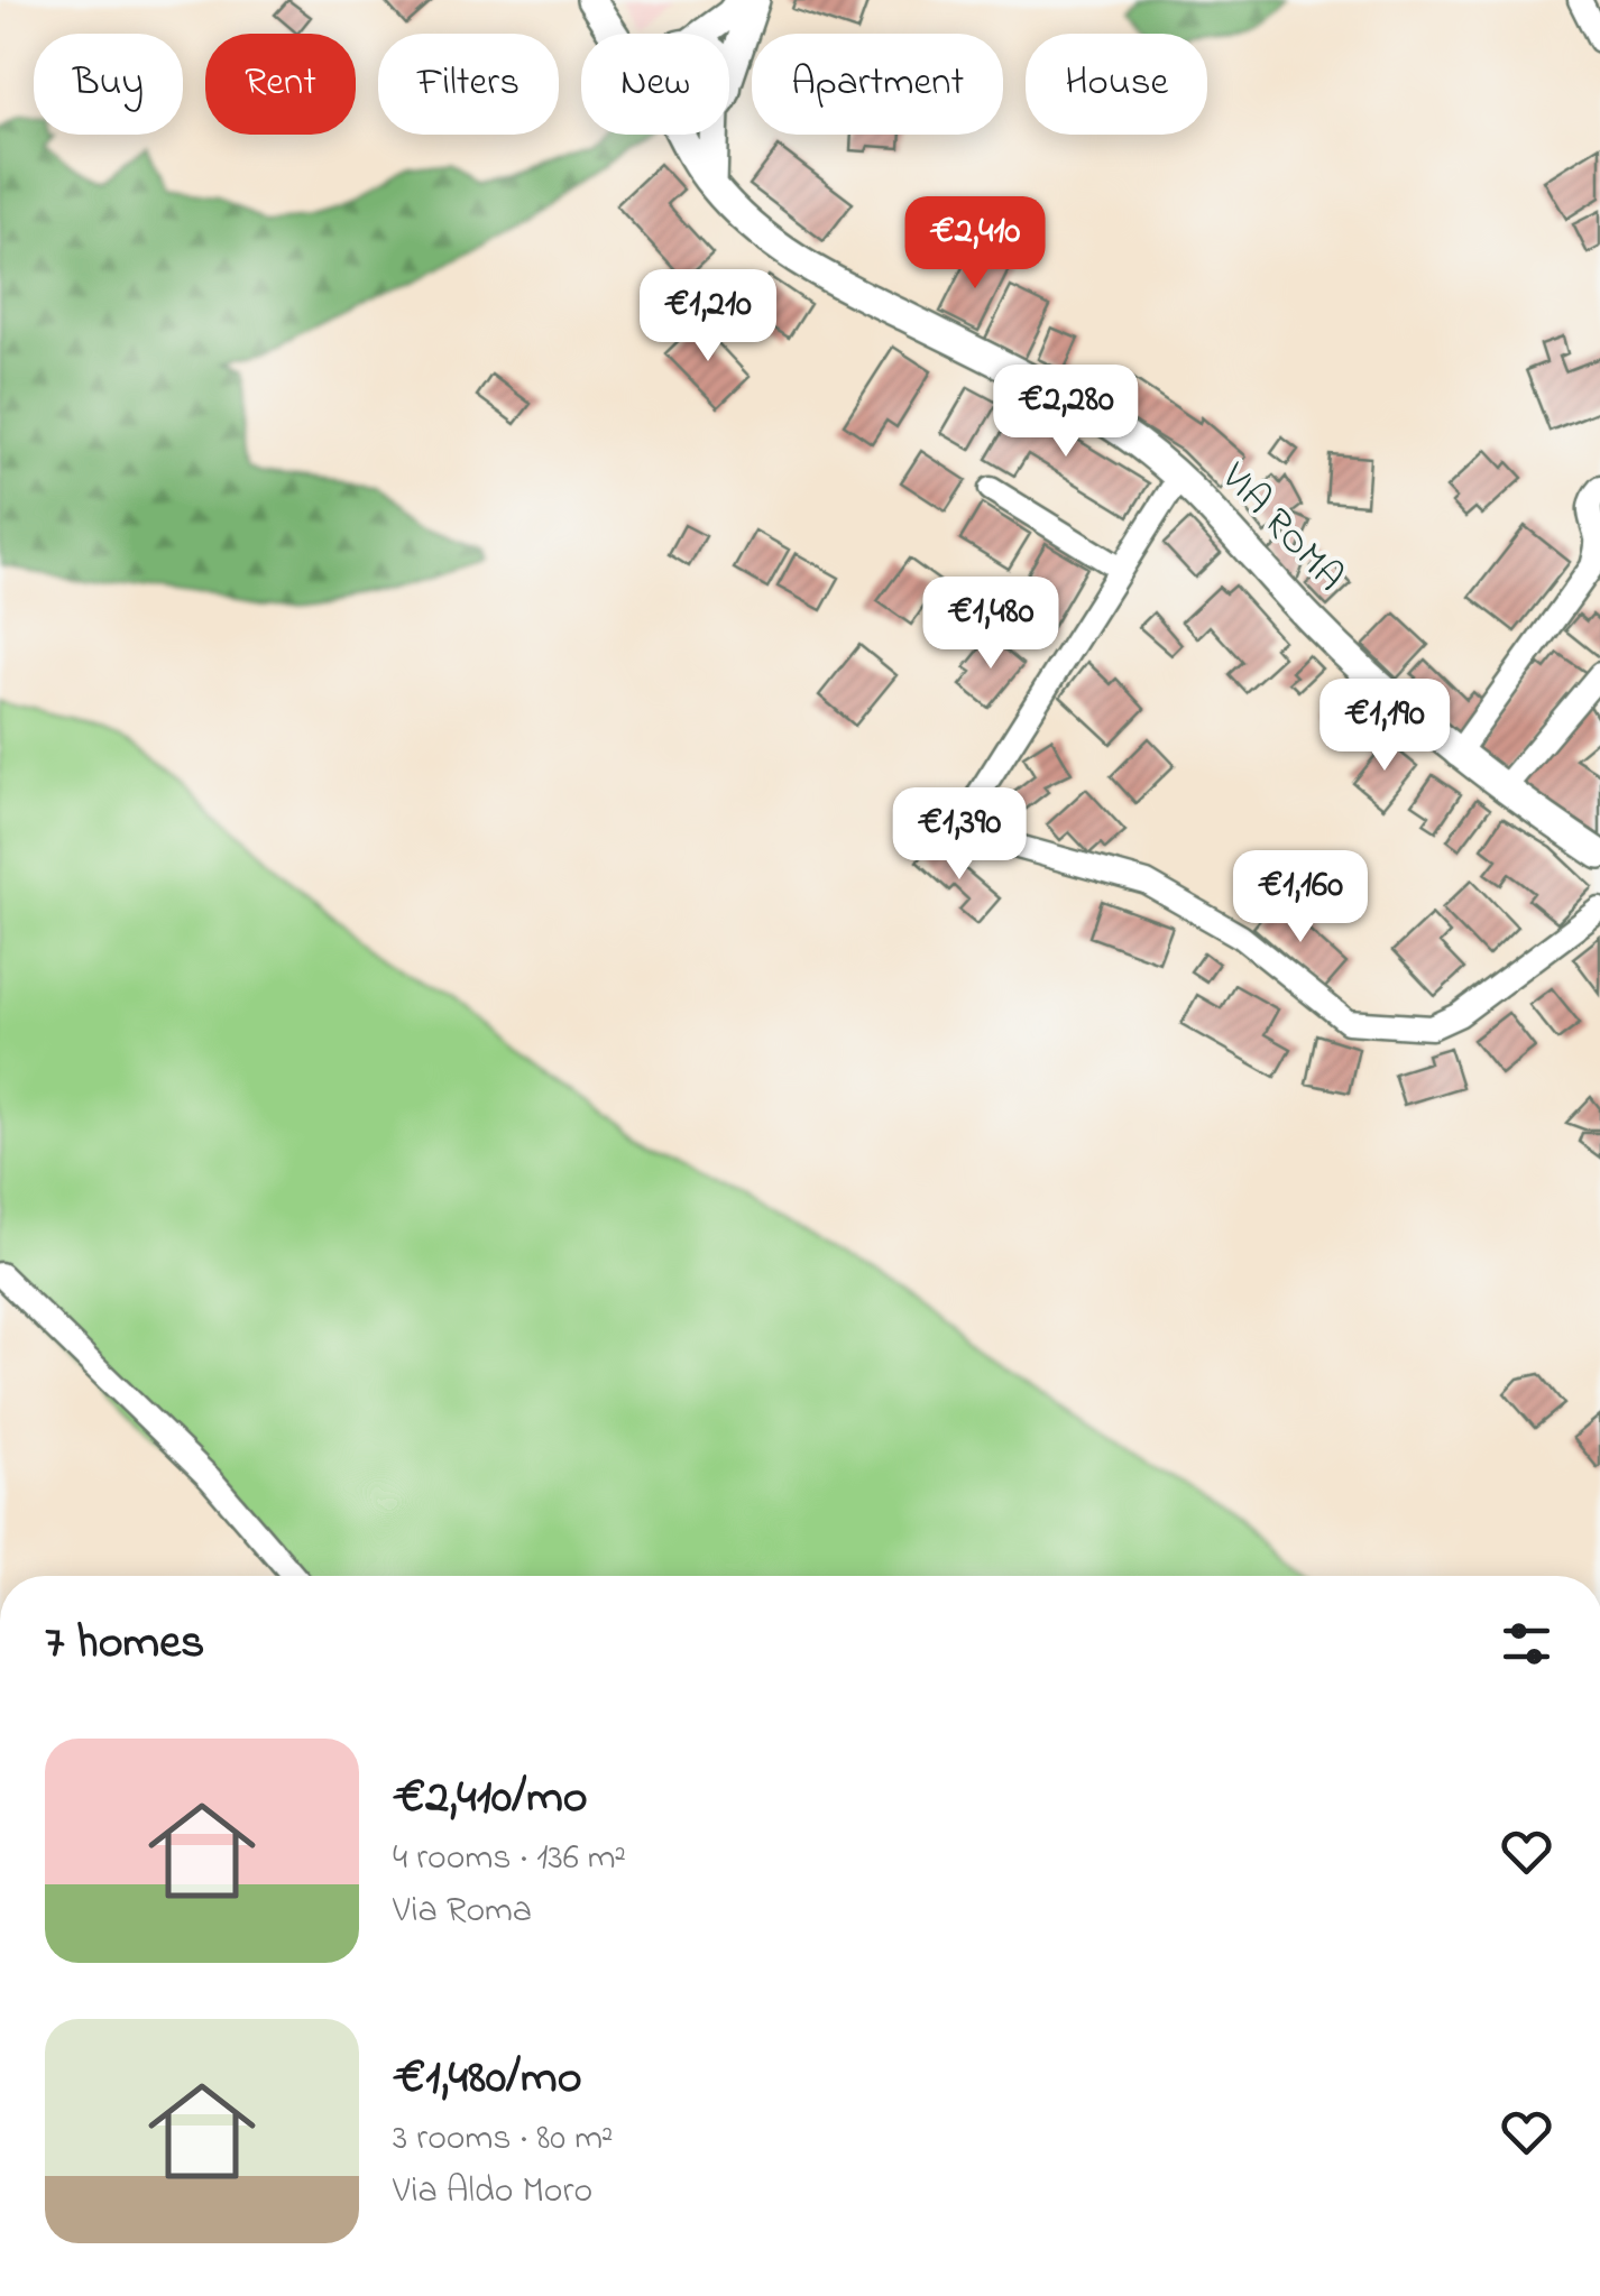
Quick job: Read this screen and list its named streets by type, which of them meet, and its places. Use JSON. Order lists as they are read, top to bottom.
{
  "streets": {
    "street": ["VIA ROMA"]
  },
  "page": {
    "chip": [
      "Buy",
      "Rent",
      "Filters",
      "New",
      "Apartment",
      "House"
    ],
    "price": [
      "€2,410",
      "€1,210",
      "€2,280",
      "€1,480",
      "€1,190",
      "€1,390",
      "€1,160"
    ],
    "heading": "7 homes",
    "list": [
      {
        "name": "€2,410/mo",
        "note": "4 rooms · 136 m² · Via Roma"
      },
      {
        "name": "€1,480/mo",
        "note": "3 rooms · 80 m² · Via Aldo Moro"
      }
    ]
  }
}
